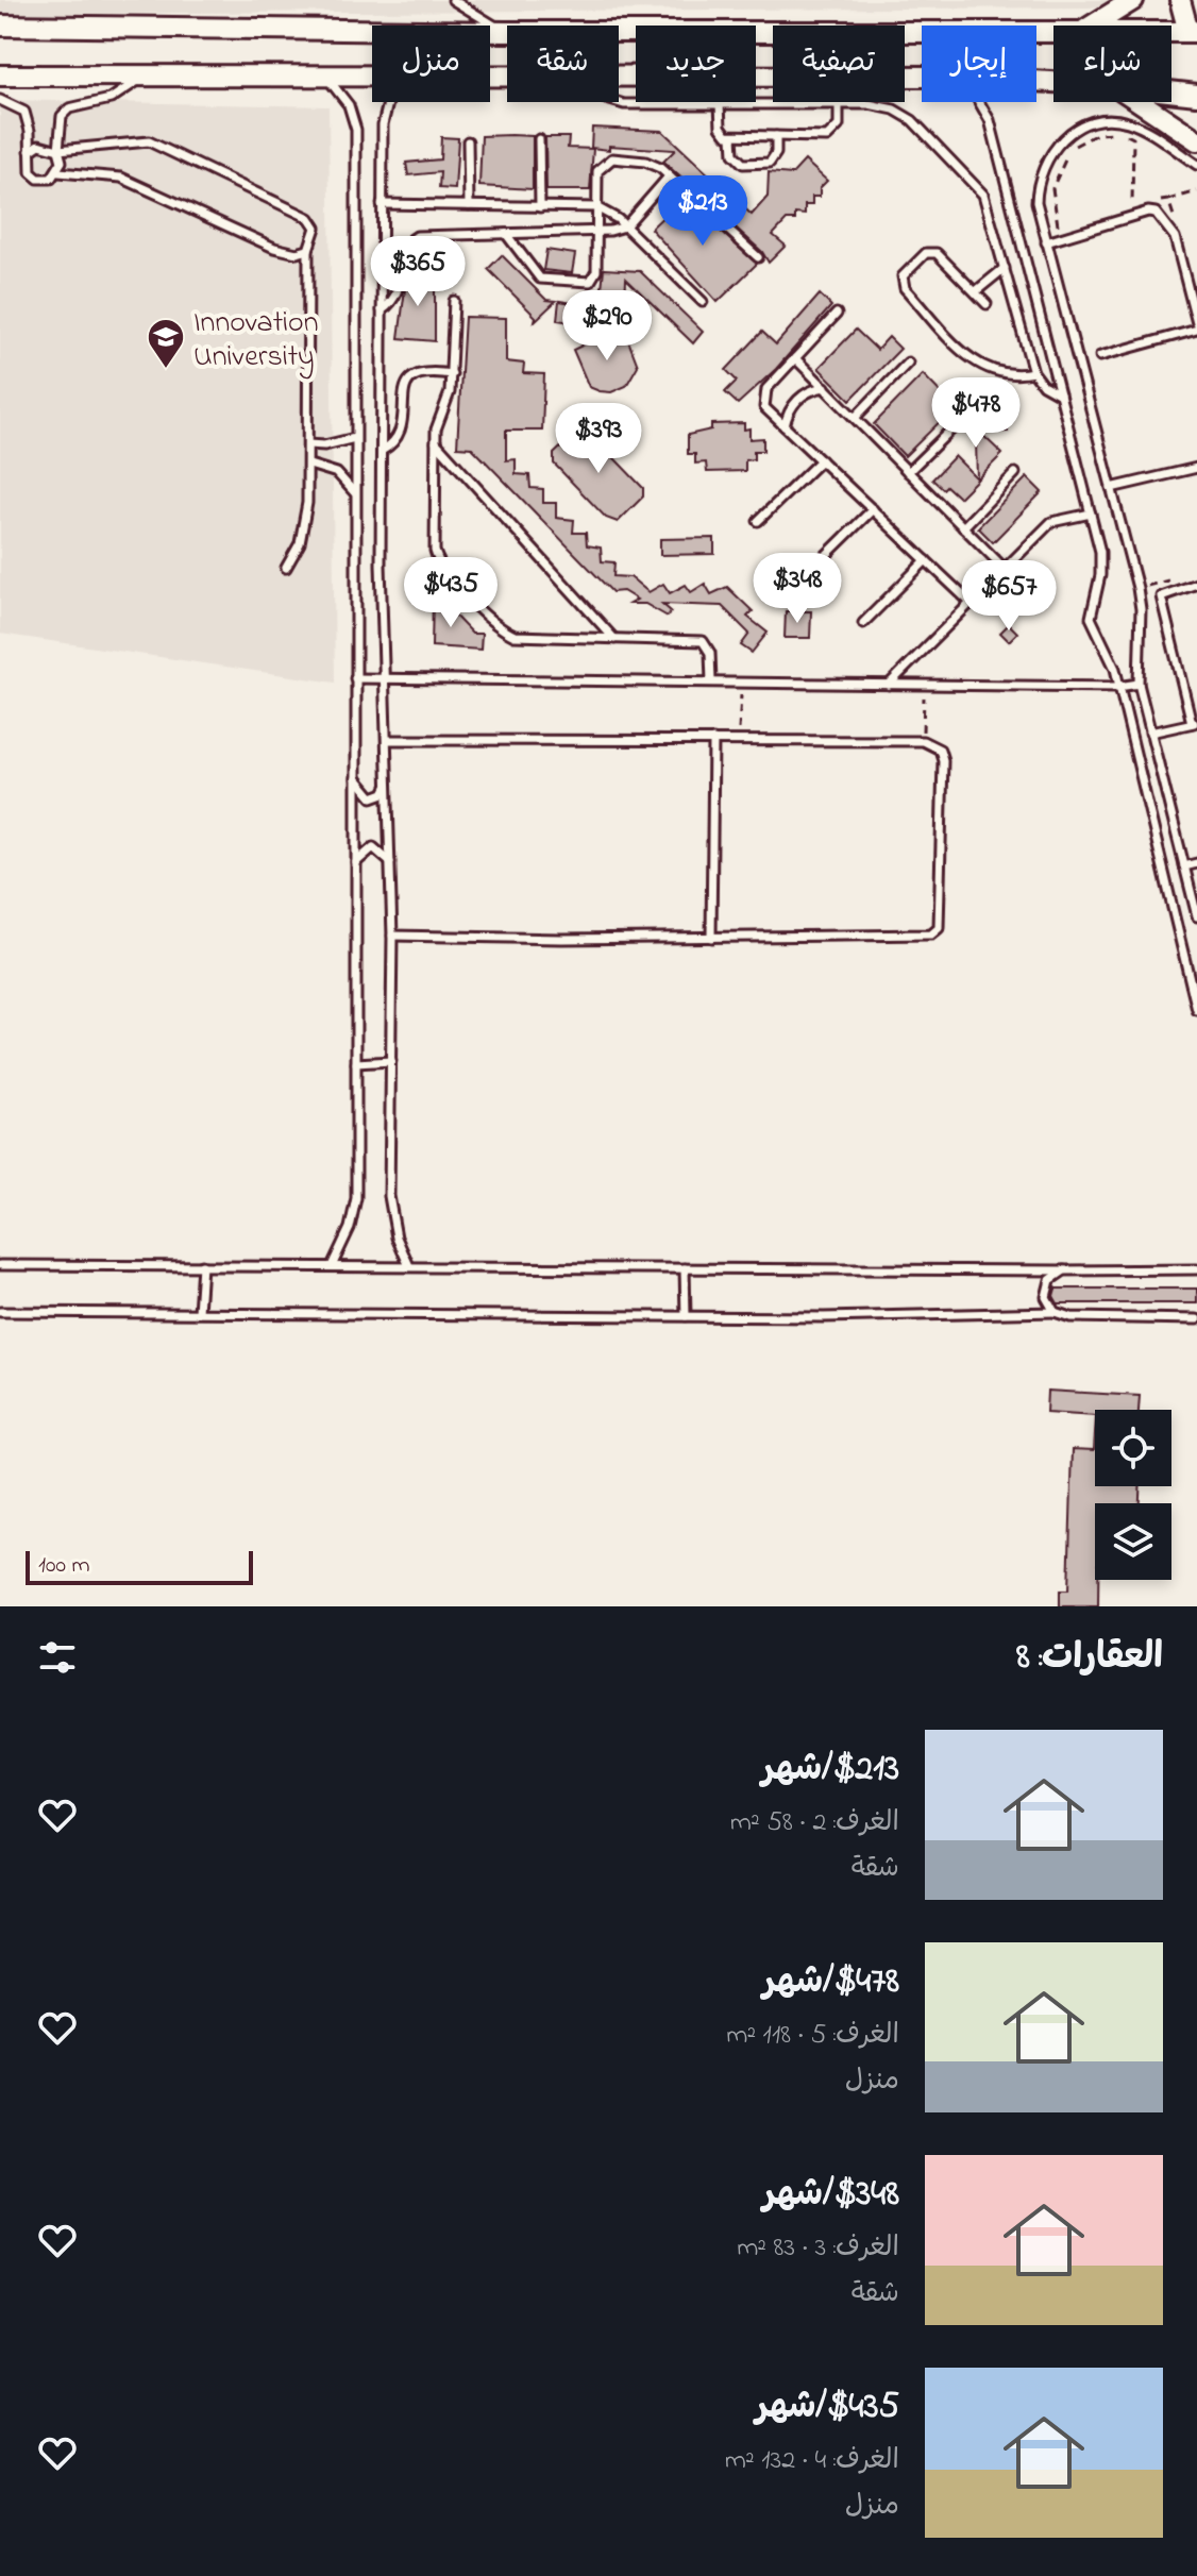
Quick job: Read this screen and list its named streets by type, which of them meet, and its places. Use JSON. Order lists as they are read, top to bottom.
{
  "places": {
    "school or university": ["Innovation University"]
  },
  "scale_bar": "100 m",
  "page": {
    "chip": [
      "شراء",
      "إيجار",
      "تصفية",
      "جديد",
      "شقة",
      "منزل"
    ],
    "price": [
      "$213",
      "$365",
      "$290",
      "$478",
      "$393",
      "$348",
      "$435",
      "$657"
    ],
    "scale": "100 m",
    "heading": "العقارات: 8",
    "list": [
      {
        "name": "$213/شهر",
        "note": "الغرف: 2 · 58 m² · شقة"
      },
      {
        "name": "$478/شهر",
        "note": "الغرف: 5 · 118 m² · منزل"
      },
      {
        "name": "$348/شهر",
        "note": "الغرف: 3 · 83 m² · شقة"
      },
      {
        "name": "$435/شهر",
        "note": "الغرف: 4 · 132 m² · منزل"
      }
    ]
  }
}
